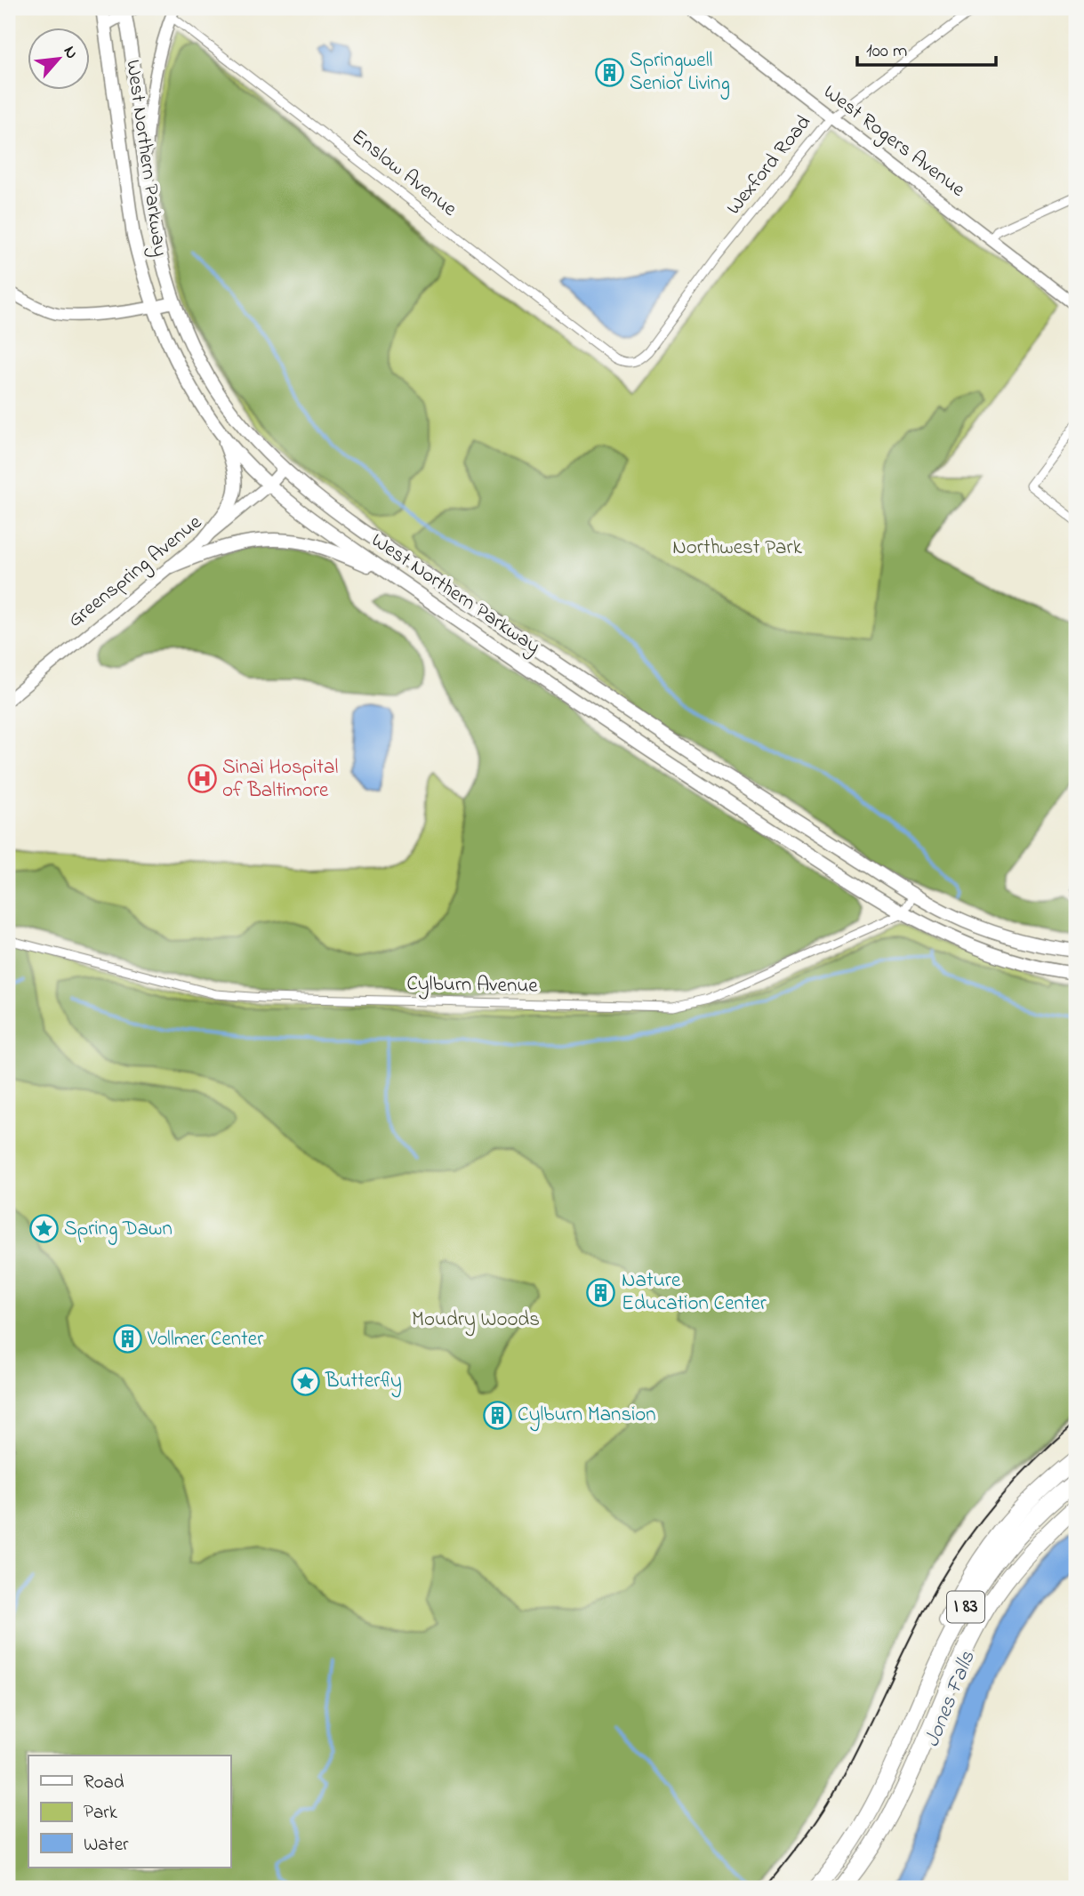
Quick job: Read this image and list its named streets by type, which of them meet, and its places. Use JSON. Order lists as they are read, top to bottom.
{
  "streets": {
    "highway": ["I 83"],
    "main road": ["West Rogers Avenue", "West Northern Parkway", "Greenspring Avenue"],
    "street": ["Wexford Road", "Enslow Avenue", "Cylburn Avenue"]
  },
  "crossings": [
    ["West Rogers Avenue", "Wexford Road"],
    ["West Northern Parkway", "Greenspring Avenue"],
    ["West Northern Parkway", "Cylburn Avenue"],
    ["Wexford Road", "Enslow Avenue"]
  ],
  "water": ["Jones Falls"],
  "parks": ["Northwest Park", "Moudry Woods"],
  "places": {
    "building": [
      "Springwell Senior Living",
      "Nature Education Center",
      "Vollmer Center",
      "Cylburn Mansion"
    ],
    "hospital": ["Sinai Hospital of Baltimore"],
    "place": ["Spring Dawn", "Butterfly"]
  },
  "legend": ["Road", "Park", "Water"],
  "scale_bar": "100 m",
  "north": "top right"
}
